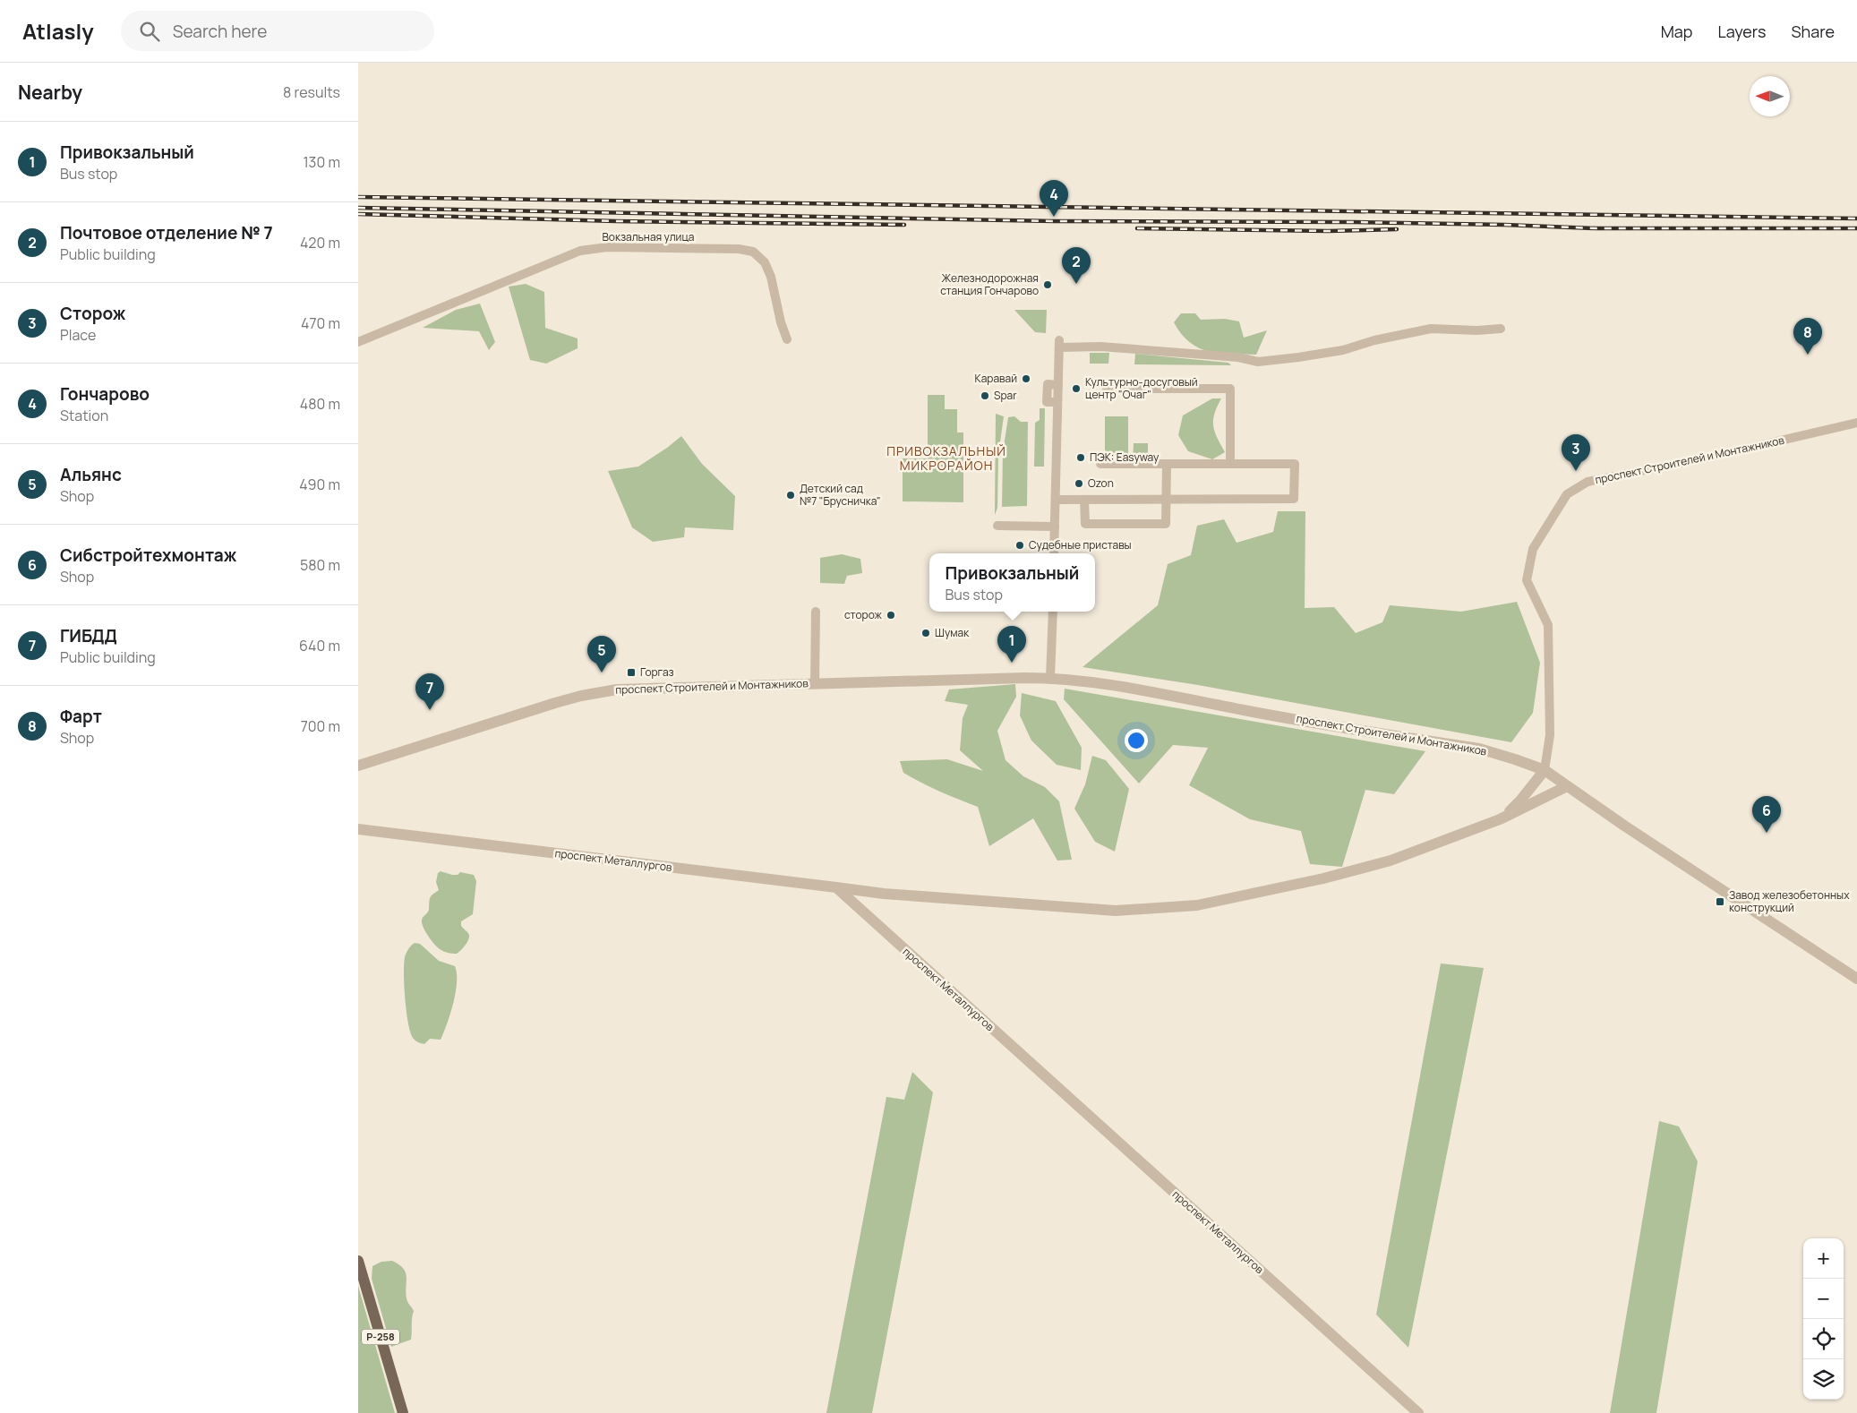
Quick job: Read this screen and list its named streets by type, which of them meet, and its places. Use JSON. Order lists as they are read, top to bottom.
{
  "streets": {
    "main road": ["Р-258"],
    "street": ["Вокзальная улица", "проспект Строителей и Монтажников", "проспект Металлургов"]
  },
  "districts": ["ПРИВОКЗАЛЬНЫЙ МИКРОРАЙОН"],
  "places": {
    "other": [
      "Железнодорожная станция Гончарово",
      "Каравай",
      "Культурно-досуговый центр \"Очаг\"",
      "Spar",
      "ПЭК: Easyway",
      "Ozon",
      "Детский сад №7 \"Брусничка\"",
      "Судебные приставы",
      "сторож",
      "Шумак"
    ],
    "transit": ["Горгаз", "Завод железобетонных конструкций"]
  },
  "north": "left",
  "page": {
    "header": "Atlasly",
    "search": "Search here",
    "nav": ["Map", "Layers", "Share"],
    "heading": ["Nearby", "8 results"],
    "list": [
      {
        "mark": "1",
        "name": "Привокзальный",
        "note": "Bus stop",
        "value": "130 m"
      },
      {
        "mark": "2",
        "name": "Почтовое отделение № 7",
        "note": "Public building",
        "value": "420 m"
      },
      {
        "mark": "3",
        "name": "Сторож",
        "note": "Place",
        "value": "470 m"
      },
      {
        "mark": "4",
        "name": "Гончарово",
        "note": "Station",
        "value": "480 m"
      },
      {
        "mark": "5",
        "name": "Альянс",
        "note": "Shop",
        "value": "490 m"
      },
      {
        "mark": "6",
        "name": "Сибстройтехмонтаж",
        "note": "Shop",
        "value": "580 m"
      },
      {
        "mark": "7",
        "name": "ГИБДД",
        "note": "Public building",
        "value": "640 m"
      },
      {
        "mark": "8",
        "name": "Фарт",
        "note": "Shop",
        "value": "700 m"
      }
    ],
    "pins": [
      "4",
      "2",
      "8",
      "3",
      "1",
      "5",
      "7",
      "6"
    ],
    "popup": ["Привокзальный", "Bus stop"],
    "map_buttons": ["+", "−"]
  }
}
